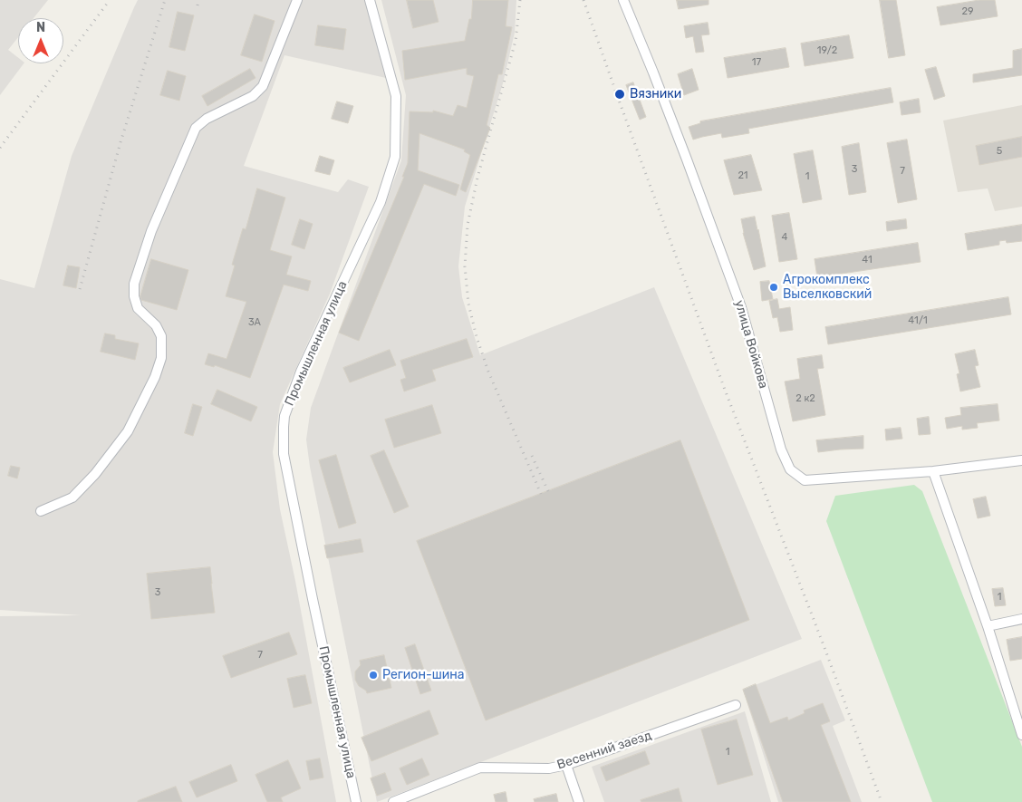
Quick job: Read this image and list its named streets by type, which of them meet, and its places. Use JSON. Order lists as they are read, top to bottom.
{
  "streets": {
    "street": ["Промышленная улица", "улица Войкова", "Весенний заезд"]
  },
  "places": ["Вязники", "Агрокомплекс Выселковский", "Регион-шина"],
  "house_numbers": [
    "29",
    "19/2",
    "17",
    "5",
    "3",
    "7",
    "21",
    "1",
    "4",
    "41",
    "41/1",
    "3А",
    "2 к2",
    "3",
    "1",
    "7",
    "1"
  ],
  "north": "top"
}
